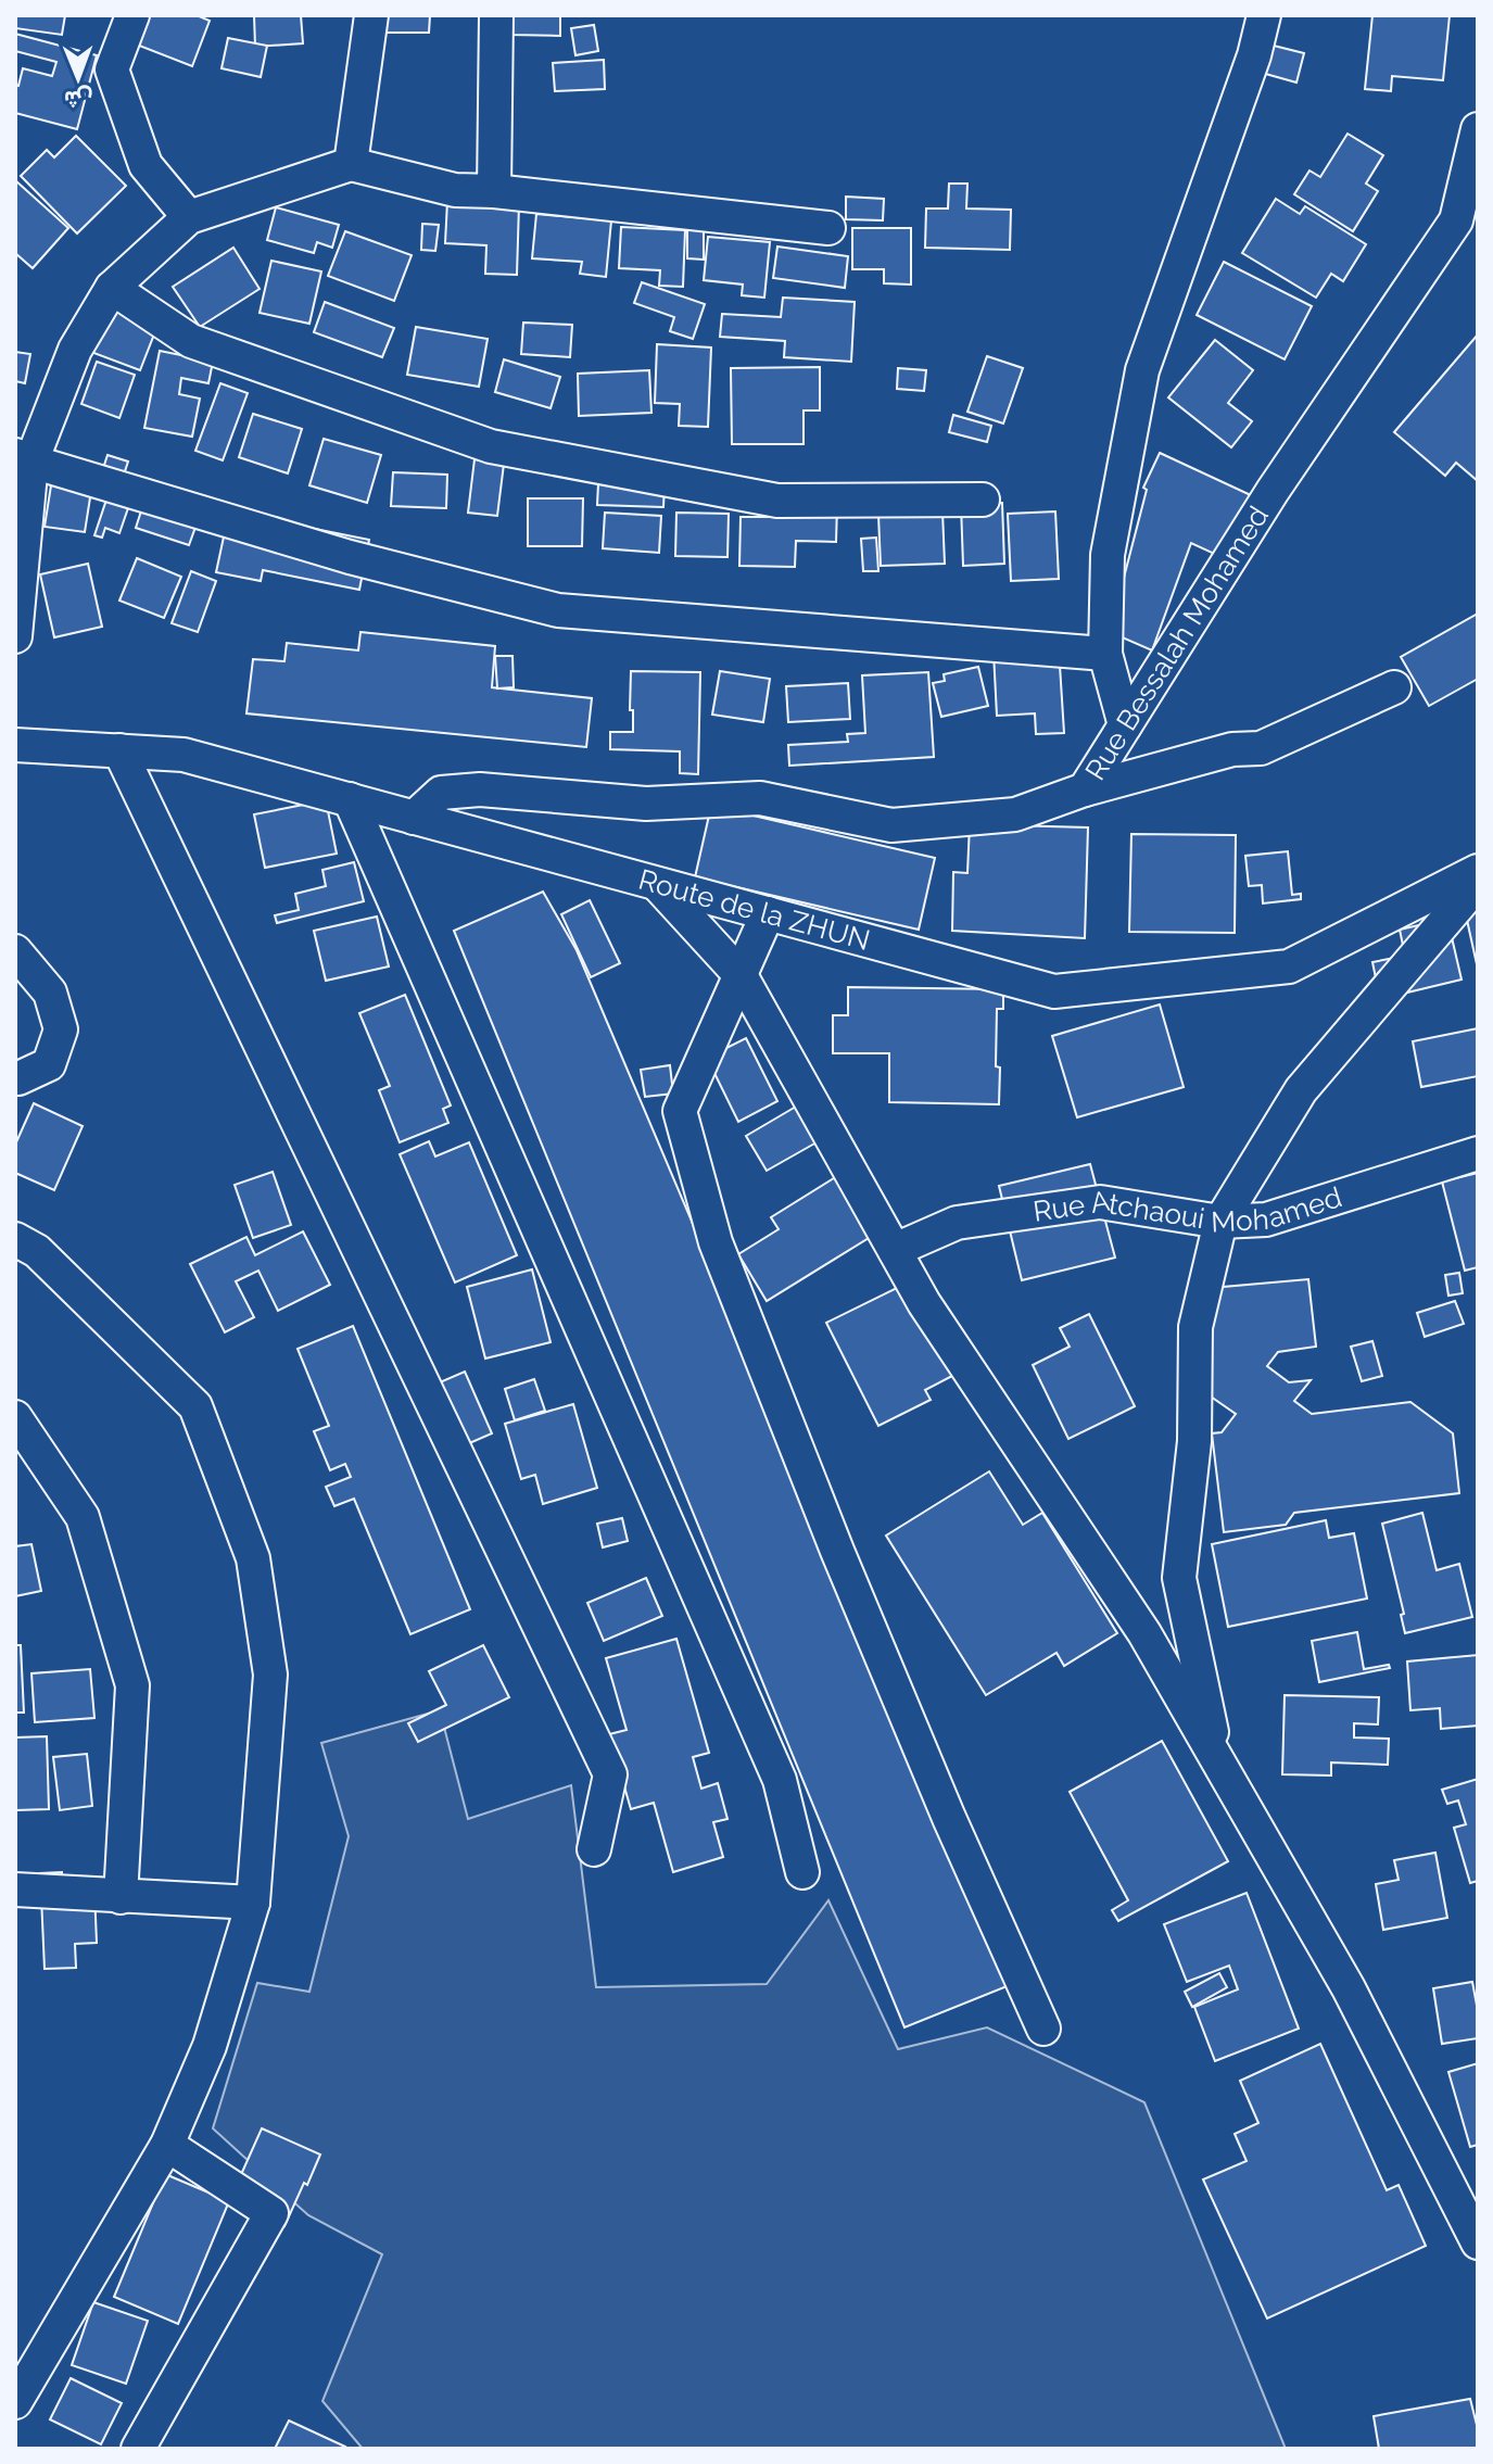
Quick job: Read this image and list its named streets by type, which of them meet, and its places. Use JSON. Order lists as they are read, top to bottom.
{
  "streets": {
    "street": ["Rue Bessalah Mohamed", "Route de la ZHUN", "Rue Atchaoui Mohamed"]
  },
  "crossings": [
    ["Rue Bessalah Mohamed", "Route de la ZHUN"]
  ],
  "north": "bottom"
}
